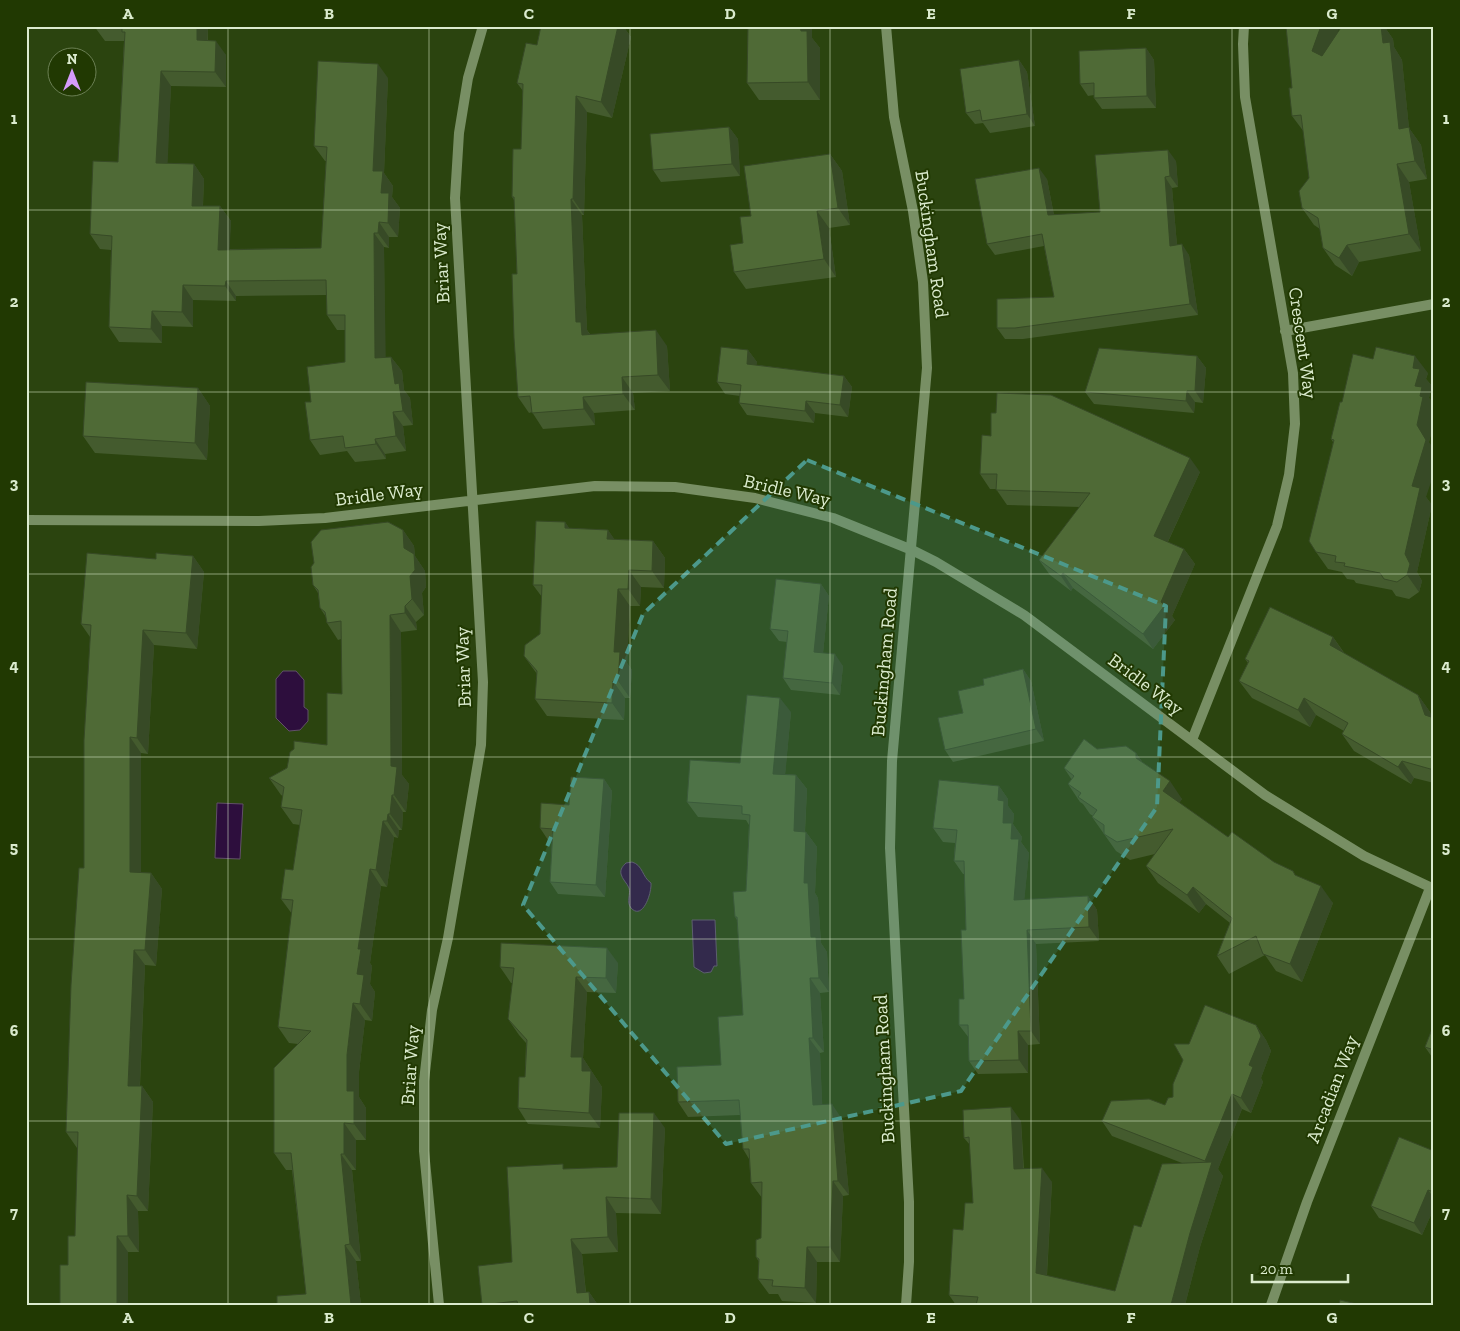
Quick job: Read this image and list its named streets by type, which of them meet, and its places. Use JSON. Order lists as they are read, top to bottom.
{
  "streets": {
    "street": [
      "Buckingham Road",
      "Briar Way",
      "Crescent Way",
      "Bridle Way",
      "Arcadian Way"
    ]
  },
  "crossings": [
    ["Buckingham Road", "Bridle Way"],
    ["Briar Way", "Bridle Way"],
    ["Crescent Way", "Bridle Way"],
    ["Bridle Way", "Arcadian Way"]
  ],
  "scale_bar": "20 m",
  "north": "top",
  "grid": {
    "columns": [
      "A",
      "B",
      "C",
      "D",
      "E",
      "F",
      "G"
    ],
    "rows": [
      "1",
      "2",
      "3",
      "4",
      "5",
      "6",
      "7"
    ]
  }
}
